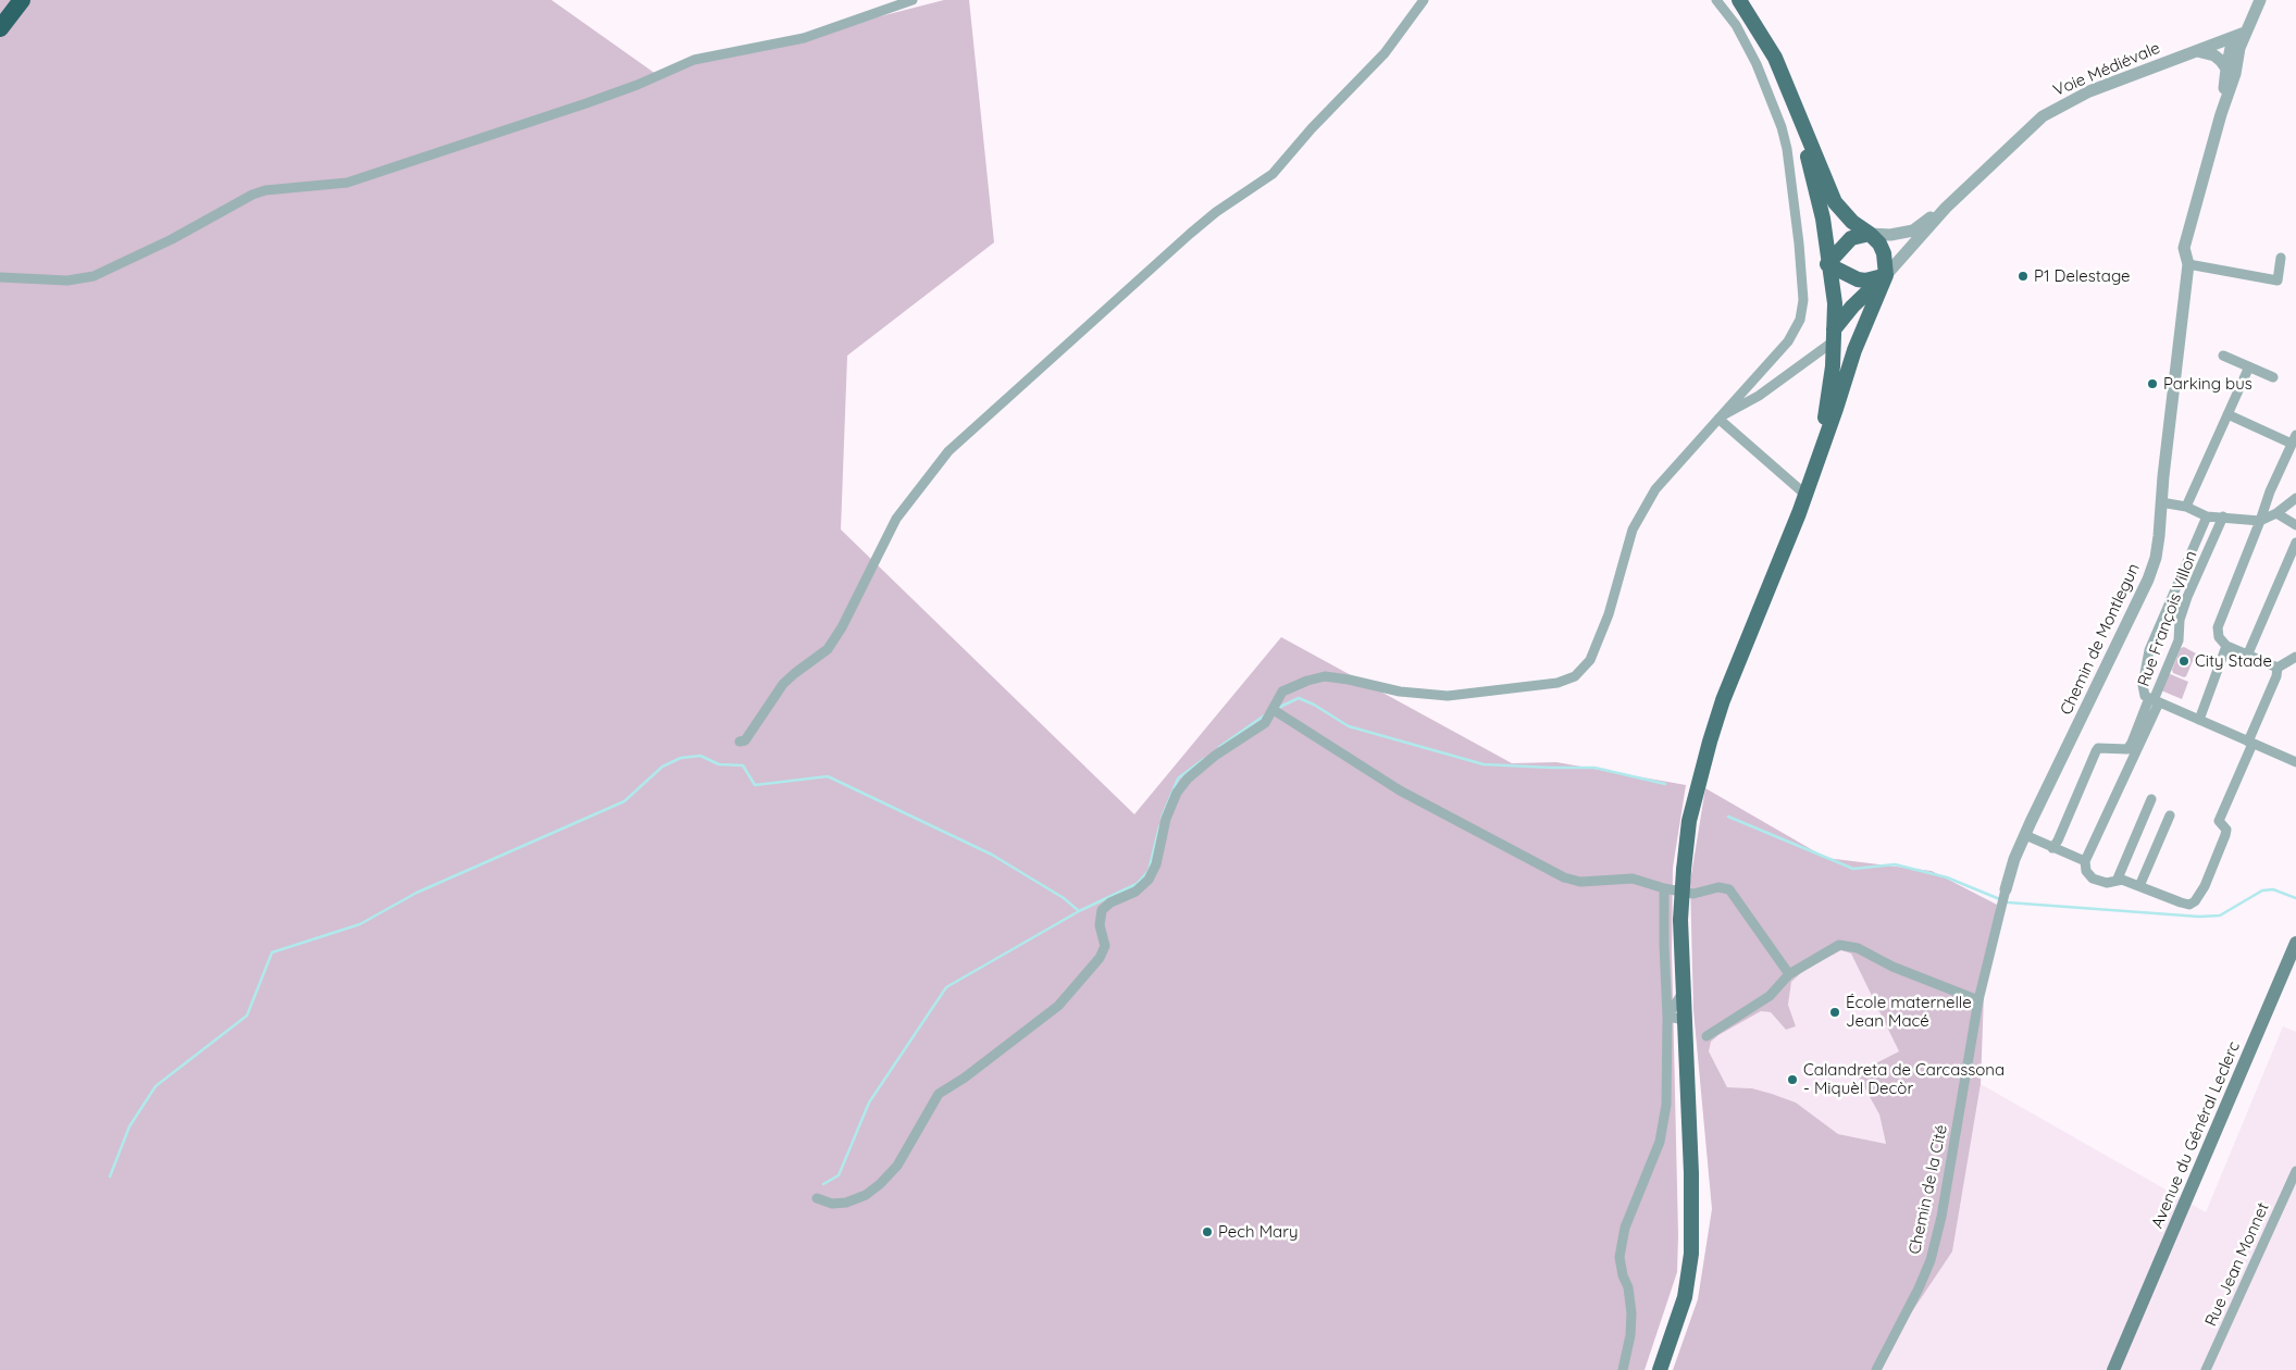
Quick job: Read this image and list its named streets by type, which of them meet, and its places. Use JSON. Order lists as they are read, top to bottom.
{
  "streets": {
    "main road": ["Avenue du Général Leclerc"],
    "street": [
      "Voie Médiévale",
      "Rue François Villon",
      "Chemin de Montlegun",
      "Chemin de la Cité",
      "Rue Jean Monnet"
    ]
  },
  "crossings": [
    ["Voie Médiévale", "Chemin de Montlegun"],
    ["Chemin de Montlegun", "Chemin de la Cité"]
  ],
  "places": [
    "P1 Delestage",
    "Parking bus",
    "City Stade",
    "École maternelle Jean Macé",
    "Calandreta de Carcassona - Miquèl Decòr",
    "Pech Mary"
  ]
}
